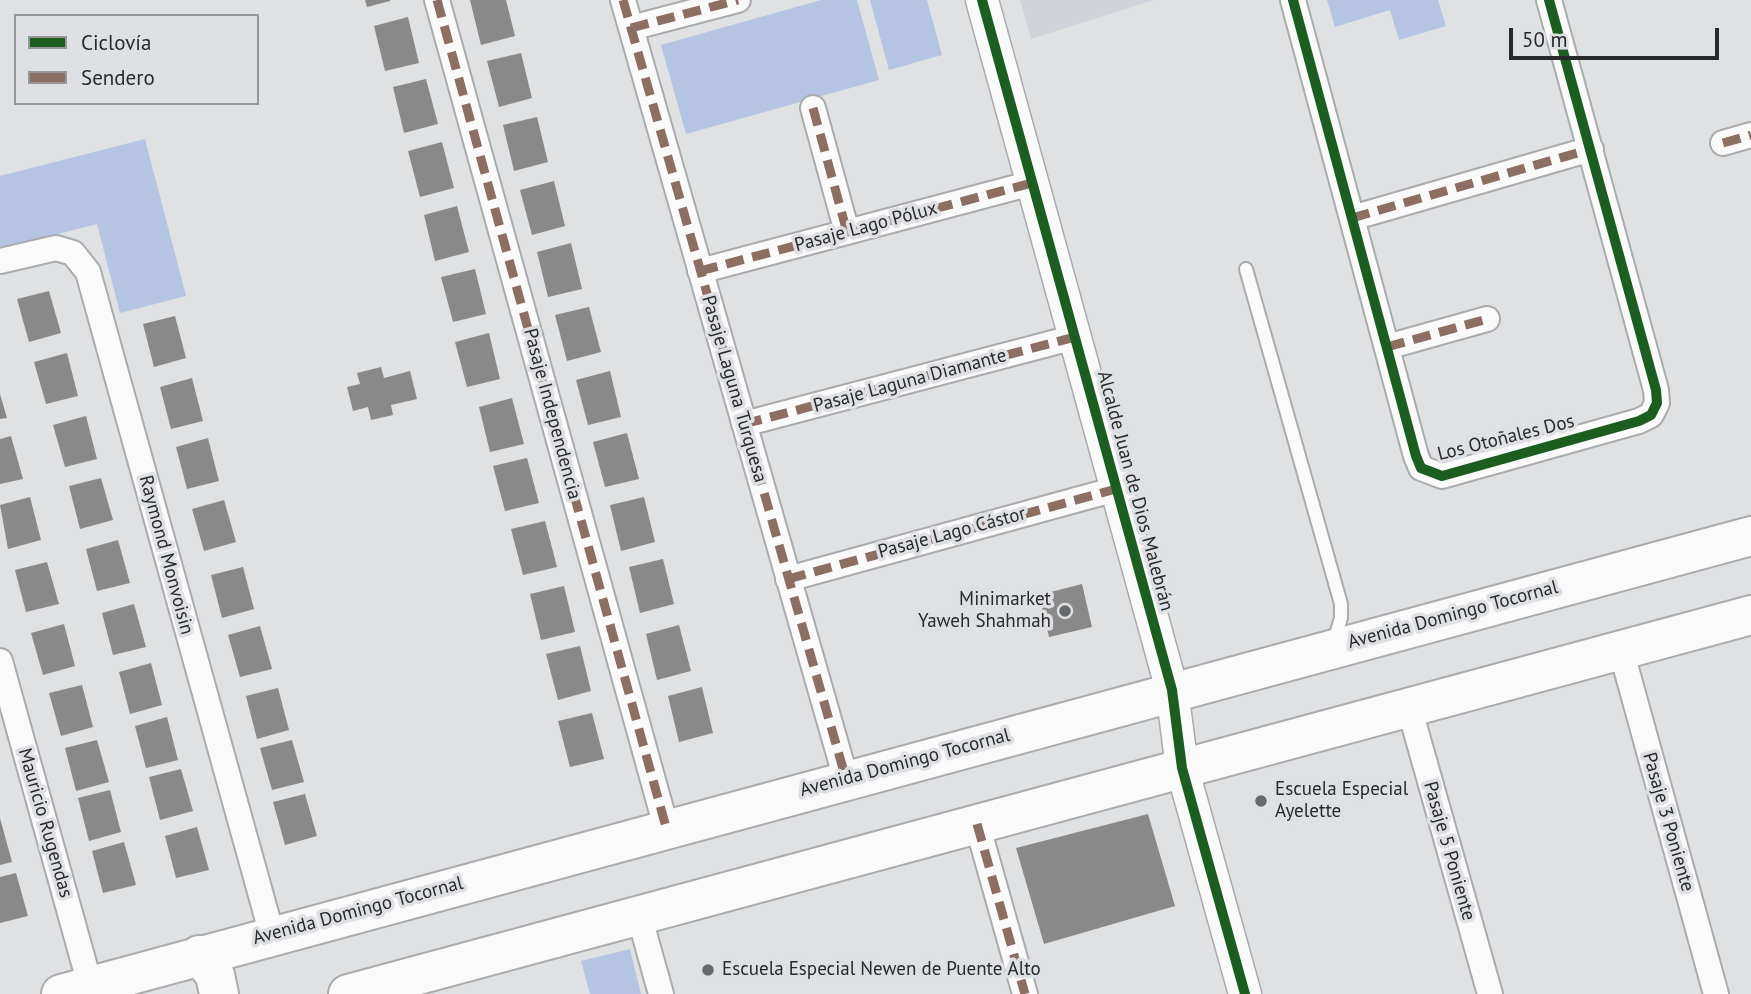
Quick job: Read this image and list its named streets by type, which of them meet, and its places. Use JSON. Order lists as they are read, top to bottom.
{
  "streets": {
    "main road": ["Avenida Domingo Tocornal"],
    "street": [
      "Pasaje Lago Pólux",
      "Pasaje Laguna Diamante",
      "Pasaje Laguna Turquesa",
      "Pasaje Independencia",
      "Los Otoñales Dos",
      "Alcalde Juan de Dios Malebrán",
      "Pasaje Lago Cástor",
      "Raymond Monvoisin",
      "Pasaje 3 Poniente",
      "Mauricio Rugendas",
      "Pasaje 5 Poniente"
    ]
  },
  "crossings": [
    ["Pasaje Lago Pólux", "Pasaje Laguna Turquesa"],
    ["Pasaje Lago Pólux", "Alcalde Juan de Dios Malebrán"],
    ["Pasaje Laguna Diamante", "Pasaje Laguna Turquesa"],
    ["Pasaje Laguna Diamante", "Alcalde Juan de Dios Malebrán"],
    ["Pasaje Laguna Turquesa", "Pasaje Lago Cástor"],
    ["Pasaje Laguna Turquesa", "Avenida Domingo Tocornal"],
    ["Pasaje Independencia", "Avenida Domingo Tocornal"],
    ["Alcalde Juan de Dios Malebrán", "Pasaje Lago Cástor"],
    ["Alcalde Juan de Dios Malebrán", "Avenida Domingo Tocornal"],
    ["Raymond Monvoisin", "Avenida Domingo Tocornal"],
    ["Avenida Domingo Tocornal", "Mauricio Rugendas"]
  ],
  "places": ["Minimarket Yaweh Shahmah", "Escuela Especial Ayelette", "Escuela Especial Newen de Puente Alto"],
  "legend": ["Ciclovía", "Sendero"],
  "scale_bar": "50 m"
}
